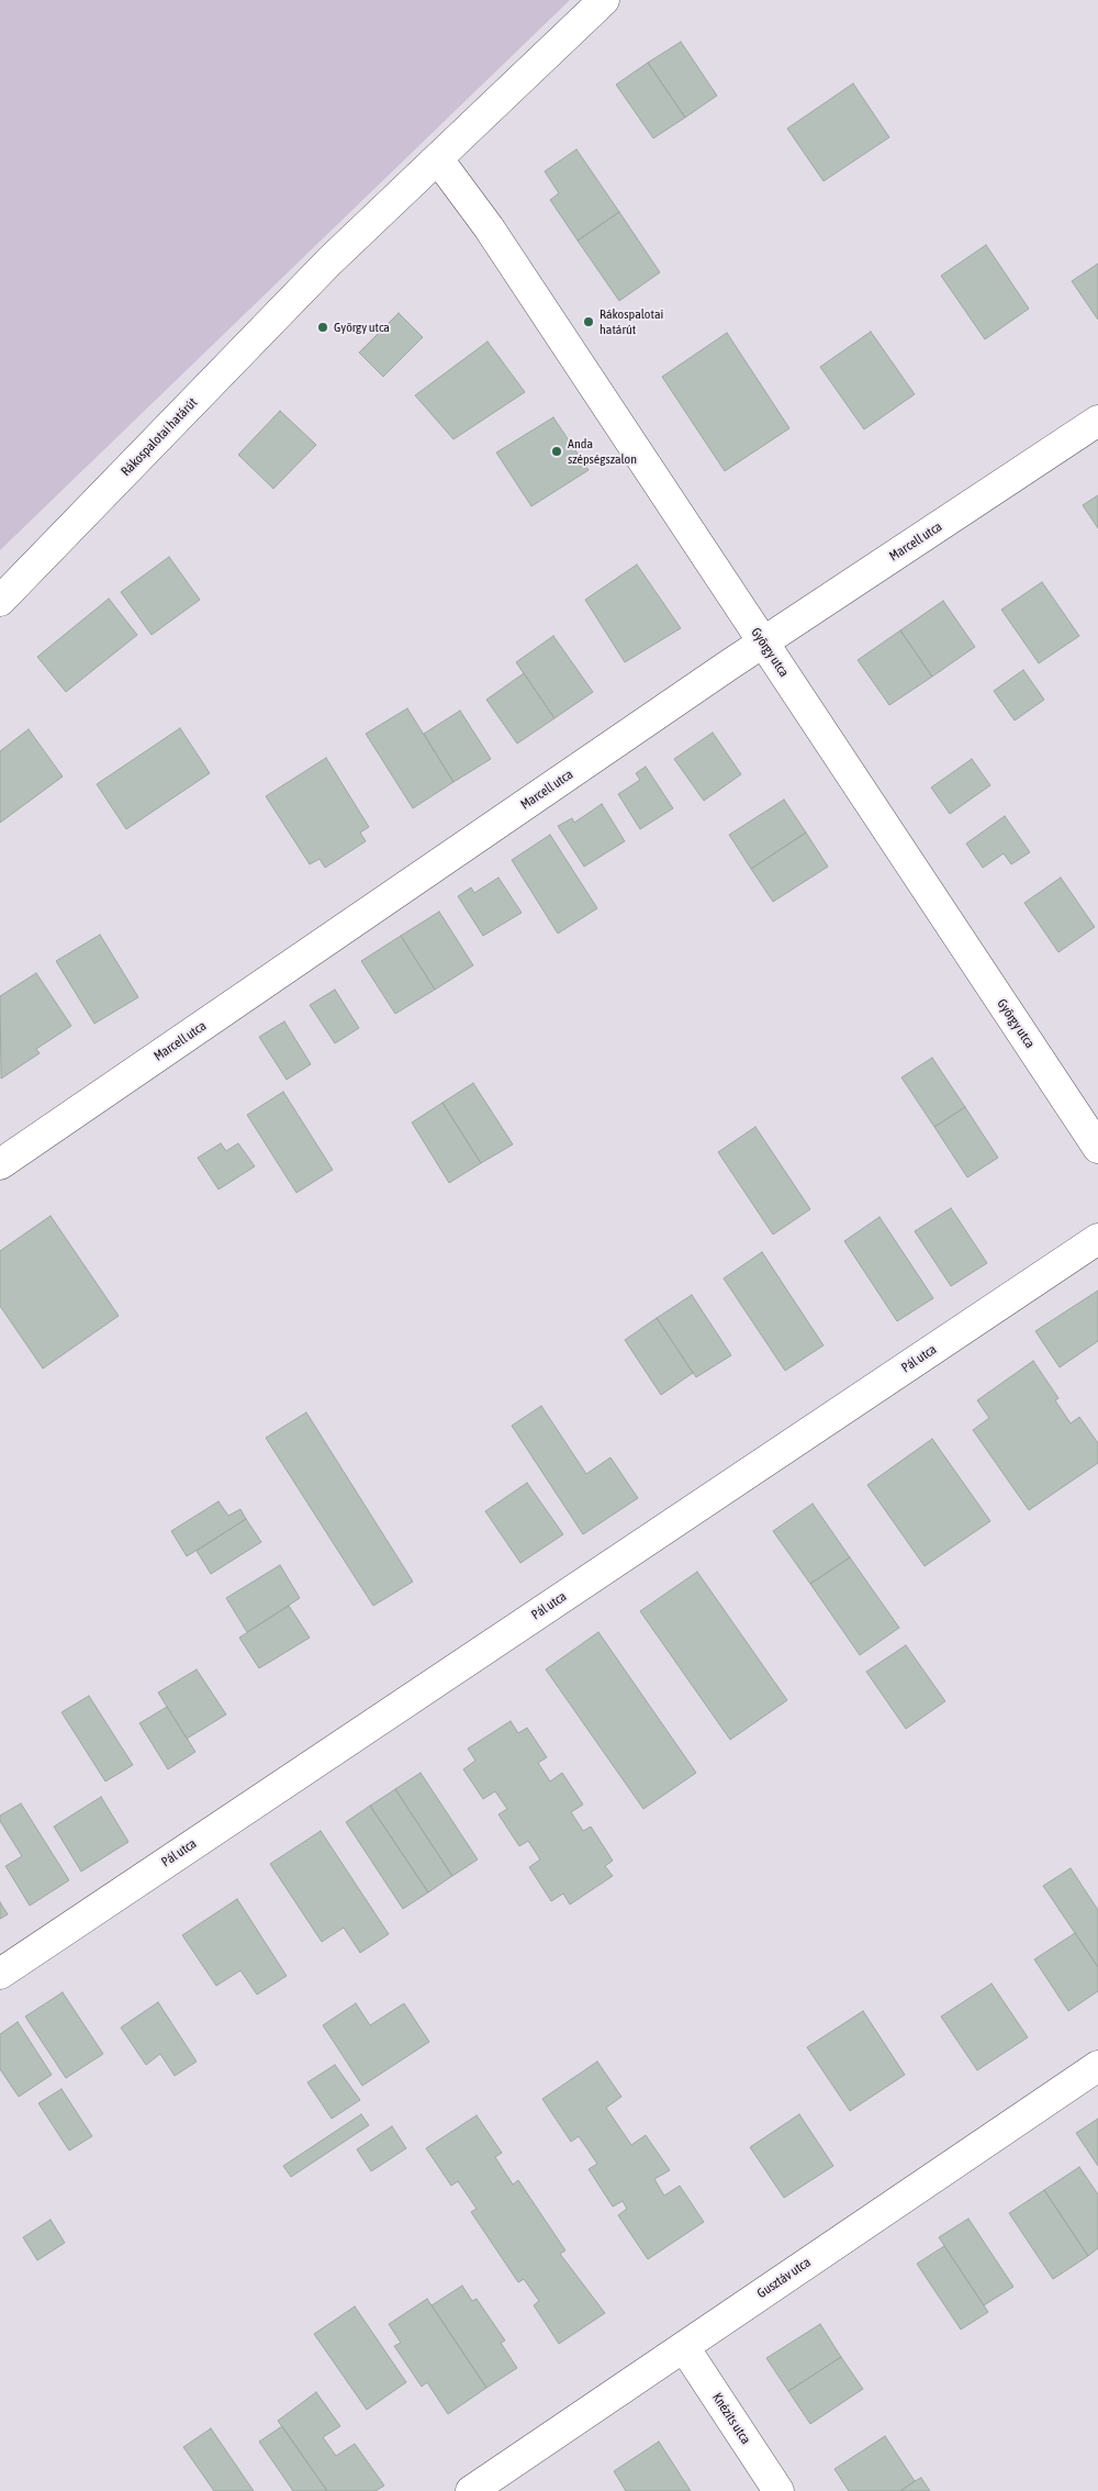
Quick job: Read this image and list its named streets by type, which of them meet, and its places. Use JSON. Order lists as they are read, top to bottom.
{
  "streets": {
    "street": [
      "Rákospalotai határút",
      "Marcell utca",
      "György utca",
      "Pál utca",
      "Gusztáv utca",
      "Knézits utca"
    ]
  },
  "crossings": [
    ["Rákospalotai határút", "György utca"],
    ["Marcell utca", "György utca"],
    ["Gusztáv utca", "Knézits utca"]
  ],
  "places": ["Rákospalotai határút", "György utca", "Anda szépségszalon"]
}
